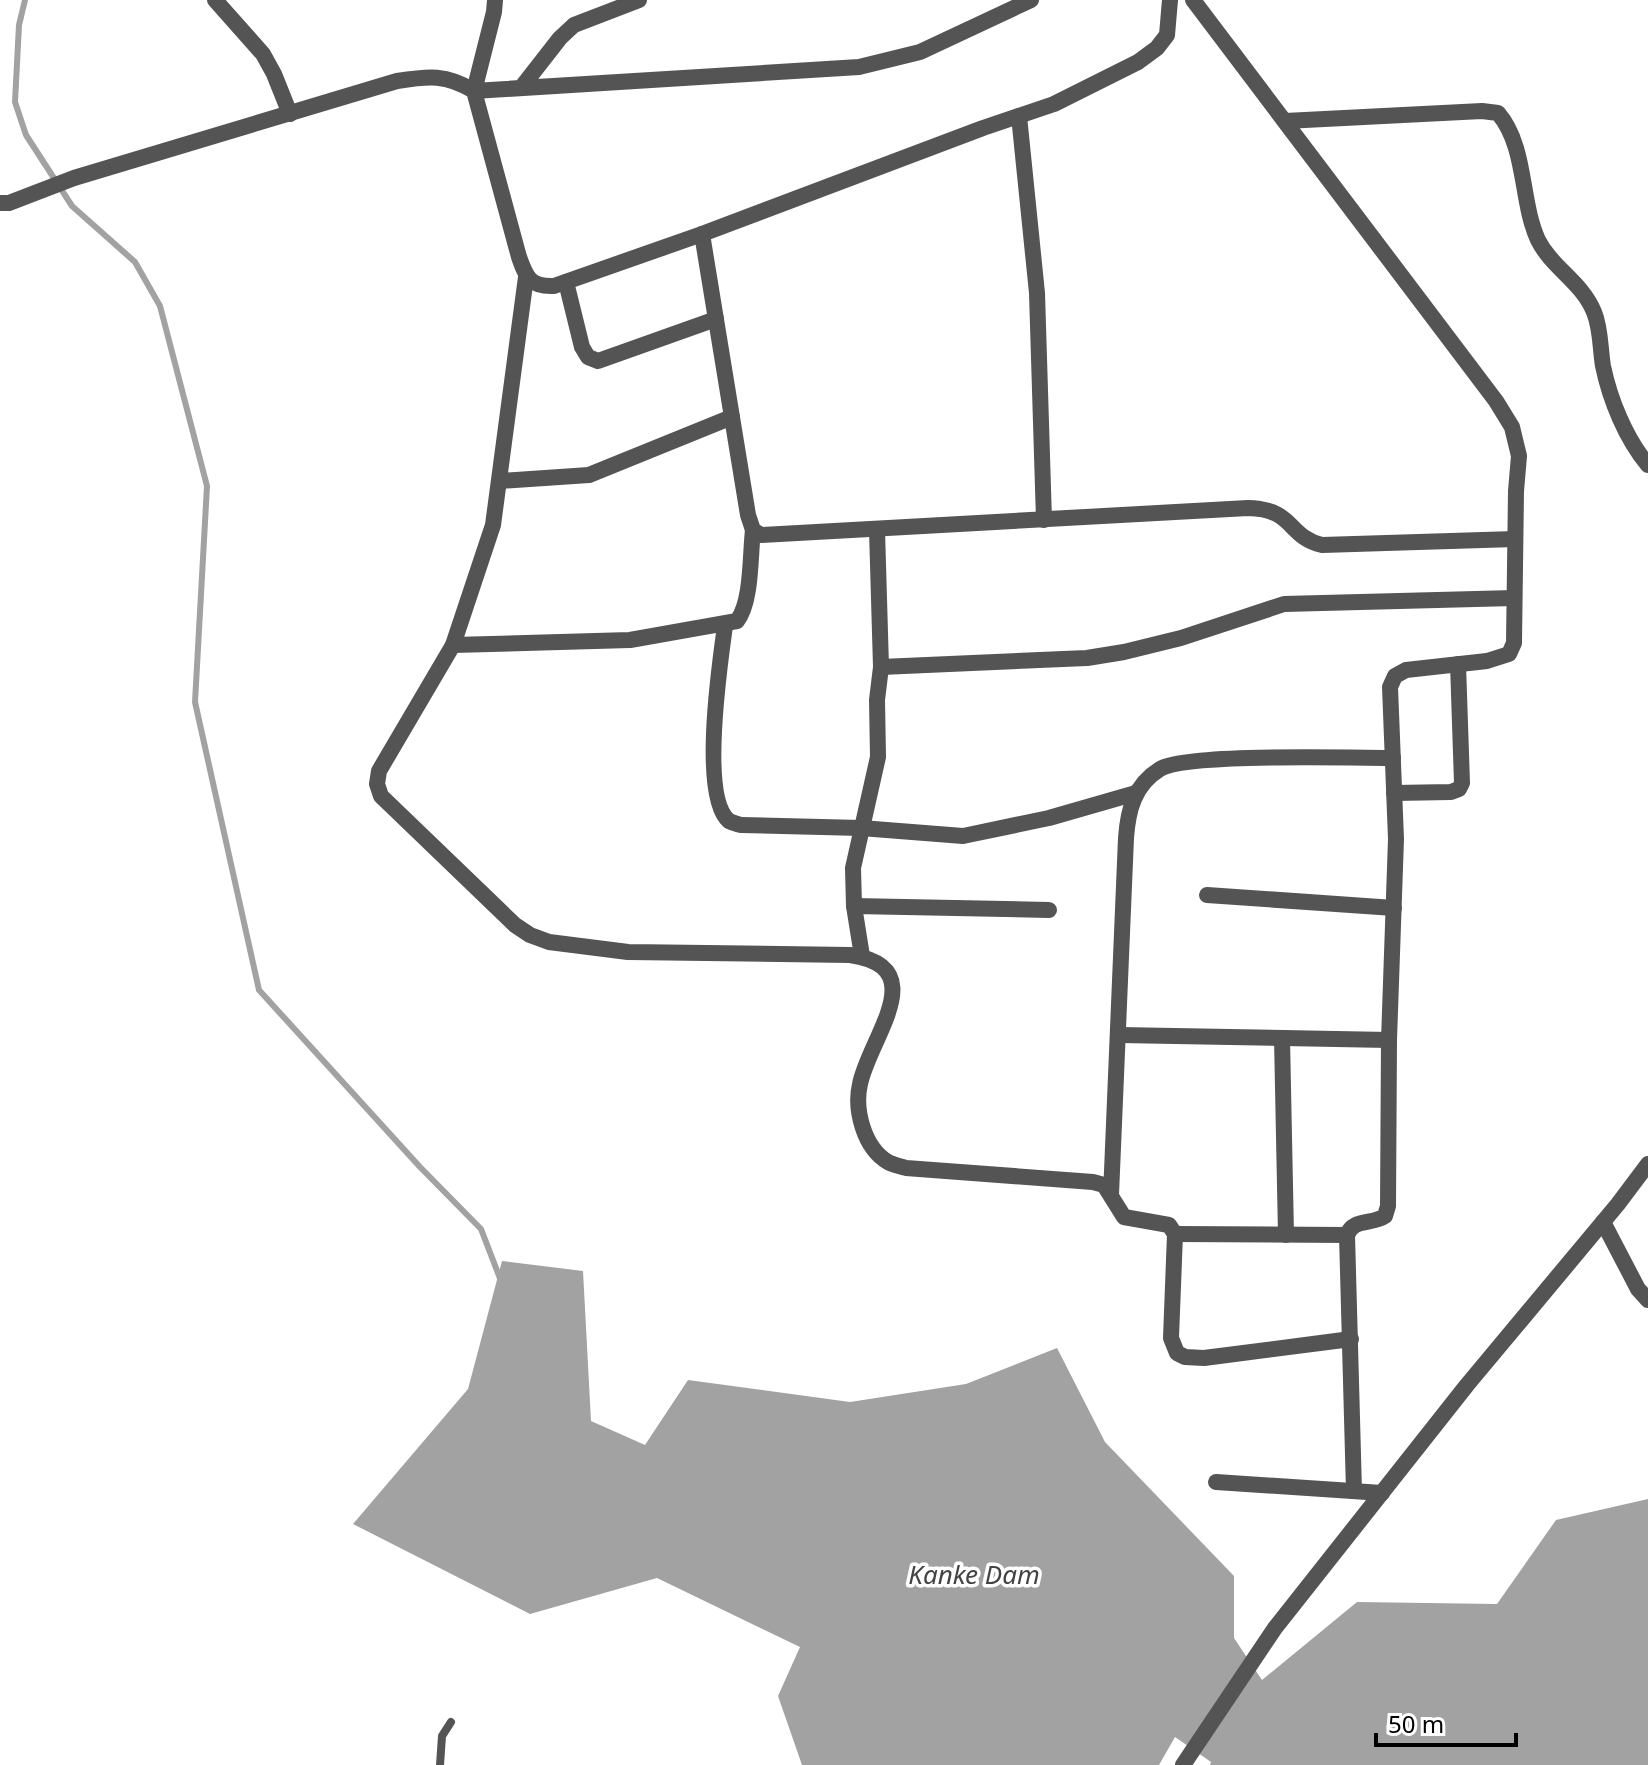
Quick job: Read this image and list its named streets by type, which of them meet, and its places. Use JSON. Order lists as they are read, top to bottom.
{
  "water": ["Kanke Dam"],
  "scale_bar": "50 m"
}
